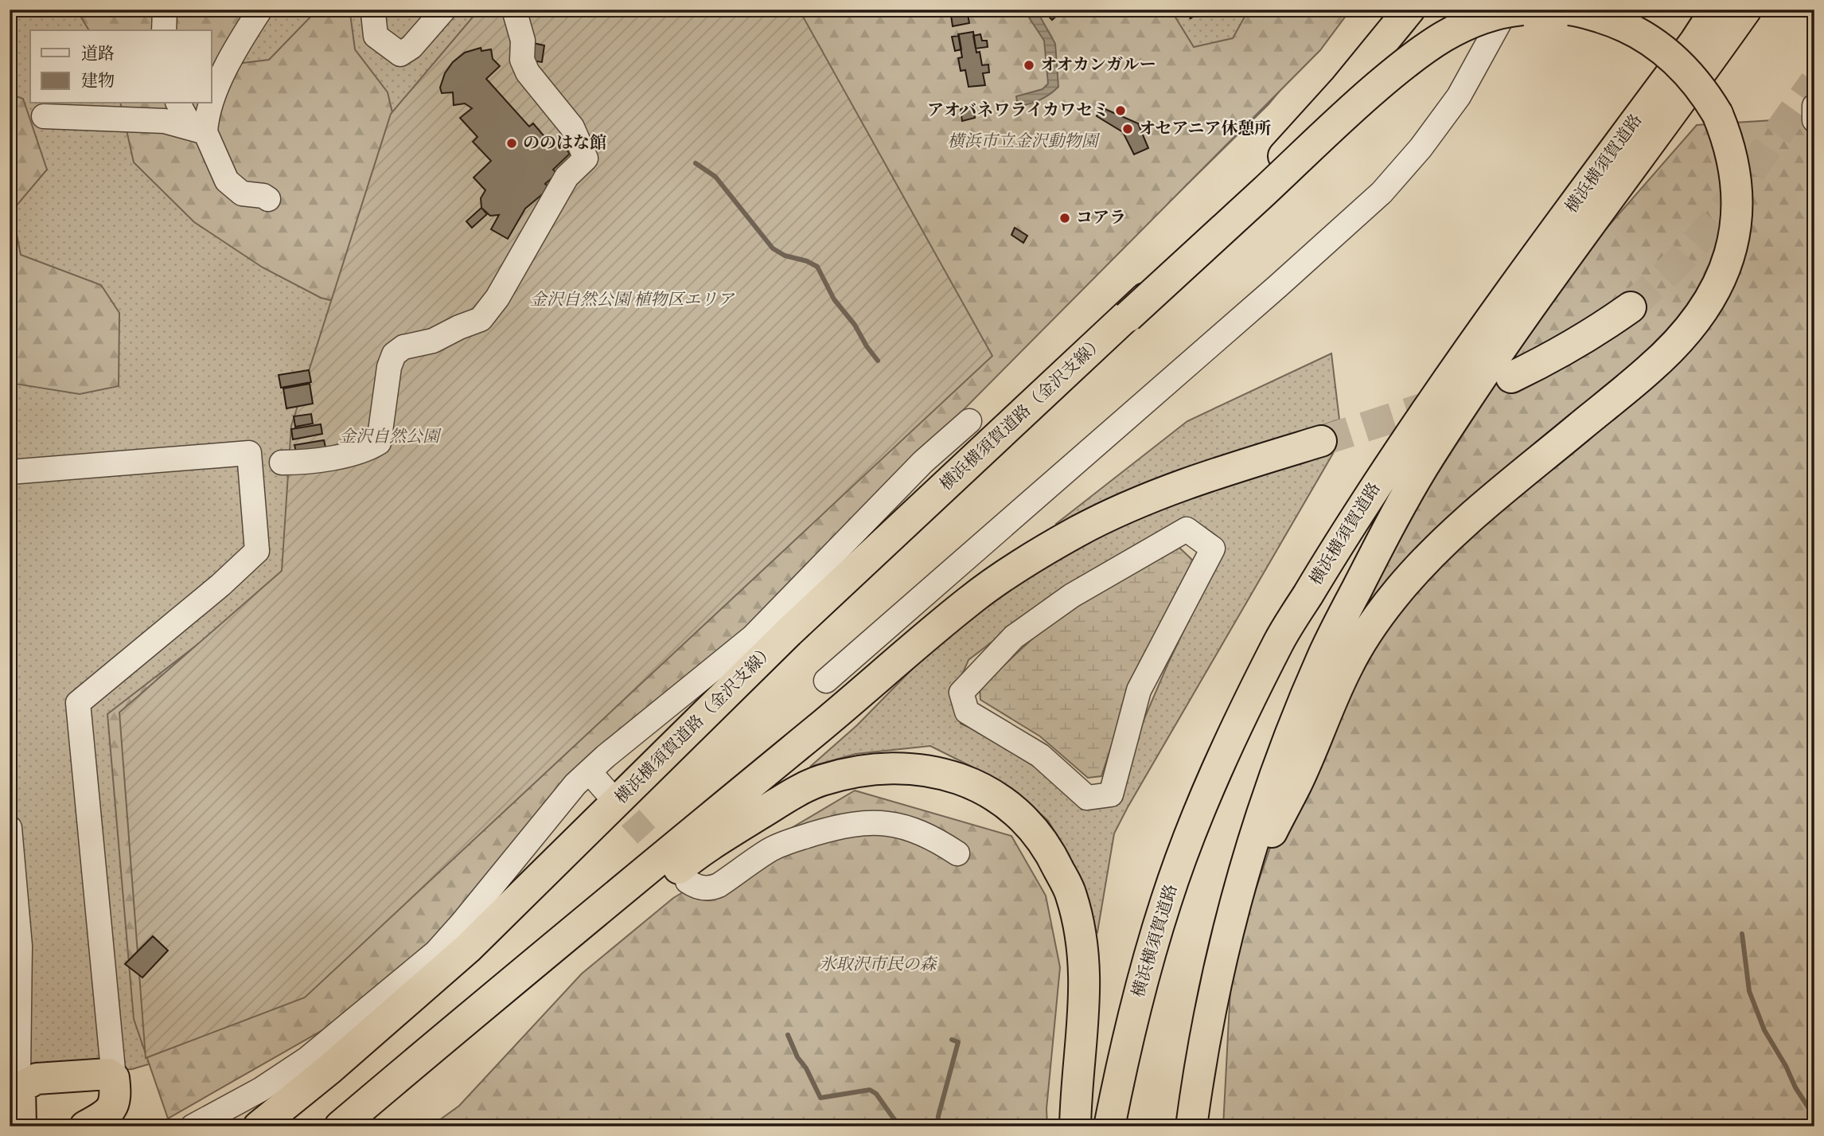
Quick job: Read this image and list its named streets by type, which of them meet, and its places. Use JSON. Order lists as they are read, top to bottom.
{
  "streets": {
    "highway": ["横浜横須賀道路", "横浜横須賀道路（金沢支線）"]
  },
  "parks": [
    "横浜市立金沢動物園",
    "金沢自然公園 植物区エリア",
    "金沢自然公園",
    "氷取沢市民の森"
  ],
  "places": [
    "オオカンガルー",
    "アオバネワライカワセミ",
    "オセアニア休憩所",
    "ののはな館",
    "コアラ"
  ],
  "legend": ["道路", "建物"]
}
